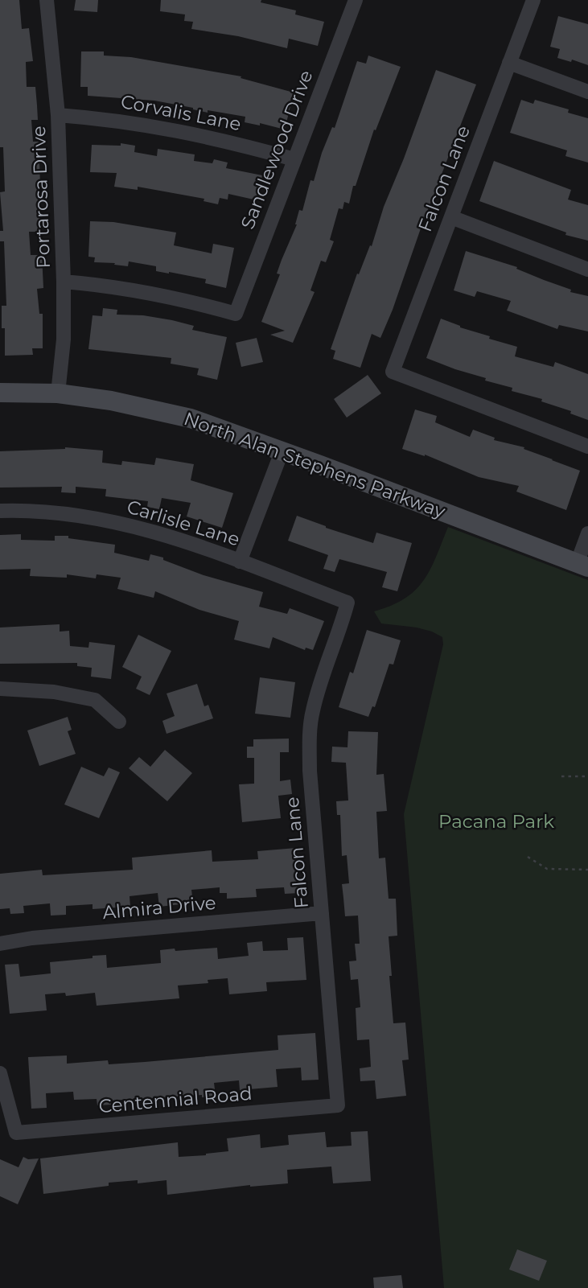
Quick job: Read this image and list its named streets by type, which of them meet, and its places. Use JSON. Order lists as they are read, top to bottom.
{
  "streets": {
    "street": [
      "Corvalis Lane",
      "Sandlewood Drive",
      "Falcon Lane",
      "Portarosa Drive",
      "North Alan Stephens Parkway",
      "Carlisle Lane",
      "Almira Drive",
      "Centennial Road"
    ]
  },
  "crossings": [
    ["Corvalis Lane", "Sandlewood Drive"],
    ["Corvalis Lane", "Portarosa Drive"],
    ["Sandlewood Drive", "Portarosa Drive"],
    ["Falcon Lane", "Carlisle Lane"],
    ["Falcon Lane", "Almira Drive"],
    ["Falcon Lane", "Centennial Road"],
    ["Portarosa Drive", "North Alan Stephens Parkway"]
  ],
  "parks": ["Pacana Park"]
}
